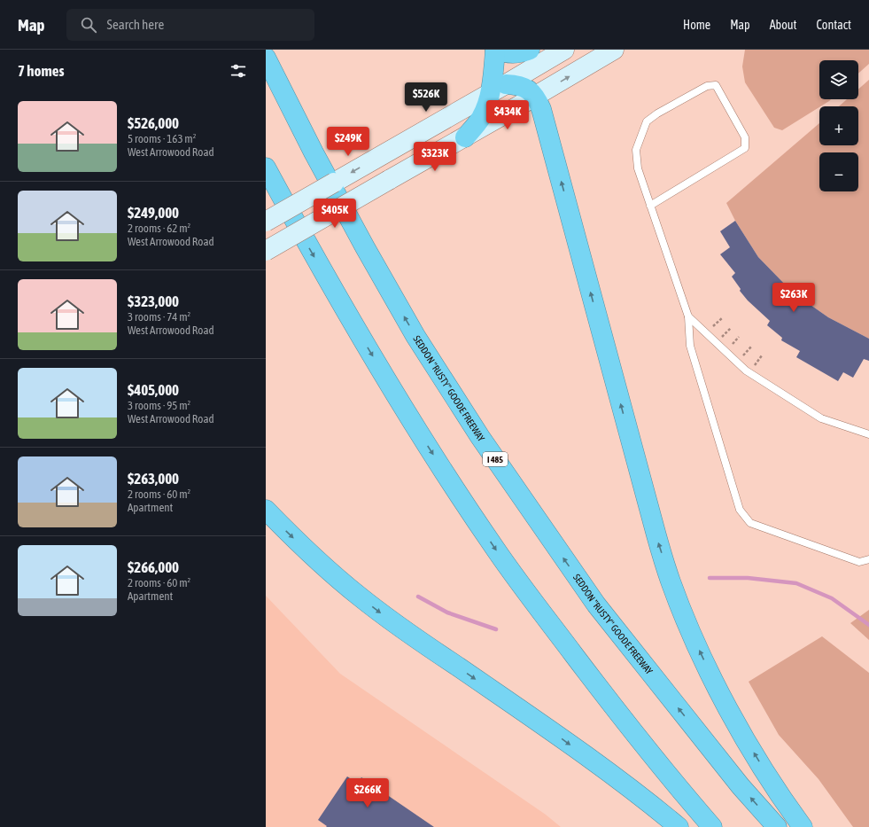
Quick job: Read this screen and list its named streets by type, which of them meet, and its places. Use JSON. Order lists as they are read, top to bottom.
{
  "streets": {
    "highway": ["SEDDON \"RUSTY\" GOODE FREEWAY", "I 485"]
  },
  "page": {
    "header": "Map",
    "search": "Search here",
    "nav": [
      "Home",
      "Map",
      "About",
      "Contact"
    ],
    "heading": "7 homes",
    "map_buttons": ["+", "−"],
    "price": [
      "$526K",
      "$434K",
      "$249K",
      "$323K",
      "$405K",
      "$263K",
      "$266K"
    ],
    "list": [
      {
        "name": "$526,000",
        "note": "5 rooms · 163 m² · West Arrowood Road"
      },
      {
        "name": "$249,000",
        "note": "2 rooms · 62 m² · West Arrowood Road"
      },
      {
        "name": "$323,000",
        "note": "3 rooms · 74 m² · West Arrowood Road"
      },
      {
        "name": "$405,000",
        "note": "3 rooms · 95 m² · West Arrowood Road"
      },
      {
        "name": "$263,000",
        "note": "2 rooms · 60 m² · Apartment"
      },
      {
        "name": "$266,000",
        "note": "2 rooms · 60 m² · Apartment"
      }
    ]
  }
}
